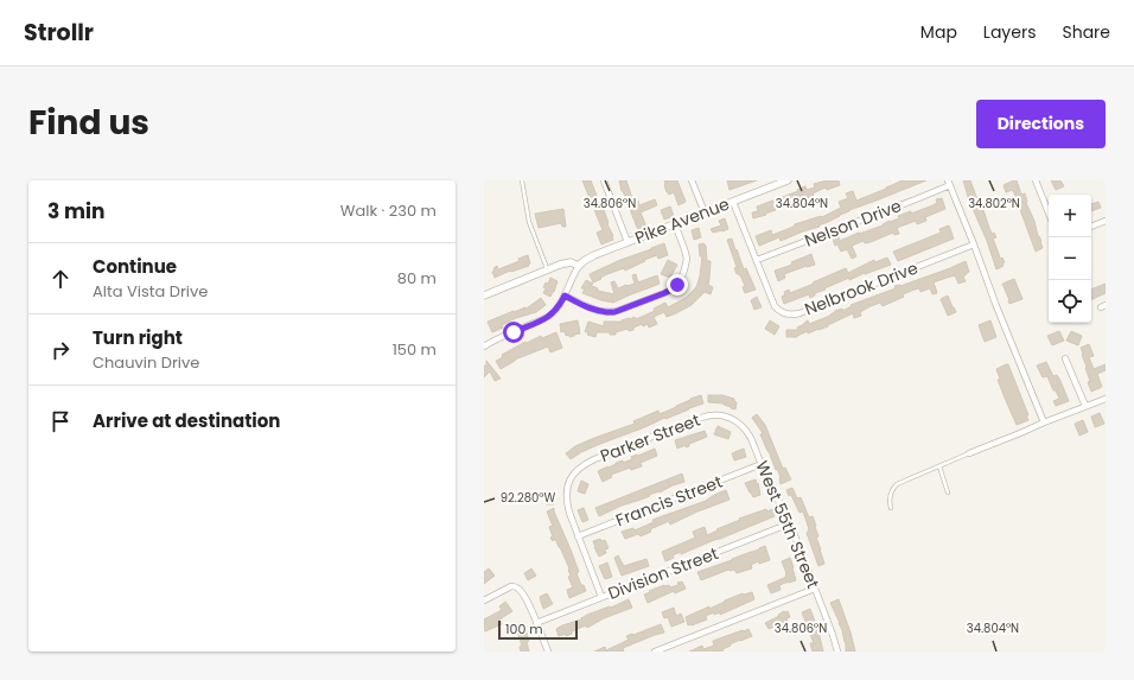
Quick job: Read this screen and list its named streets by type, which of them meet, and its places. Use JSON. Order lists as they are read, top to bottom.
{
  "streets": {
    "street": [
      "Pike Avenue",
      "Nelson Drive",
      "Nelbrook Drive",
      "Parker Street",
      "Francis Street",
      "West 55th Street",
      "Division Street"
    ]
  },
  "crossings": [
    ["Pike Avenue", "Nelbrook Drive"],
    ["Nelson Drive", "Nelbrook Drive"],
    ["Parker Street", "Francis Street"],
    ["Parker Street", "West 55th Street"],
    ["Francis Street", "West 55th Street"],
    ["West 55th Street", "Division Street"]
  ],
  "scale_bar": "100 m",
  "page": {
    "header": "Strollr",
    "nav": ["Map", "Layers", "Share"],
    "title": "Find us",
    "buttons": "Directions",
    "heading": ["3 min", "Walk · 230 m"],
    "map_buttons": ["+", "−"],
    "list": [
      ["Continue", "Alta Vista Drive", "80 m"],
      ["Turn right", "Chauvin Drive", "150 m"],
      "Arrive at destination"
    ],
    "scale": "100 m"
  },
  "coordinates": [
    "34.806°N",
    "34.804°N",
    "34.802°N",
    "92.280°W"
  ]
}
